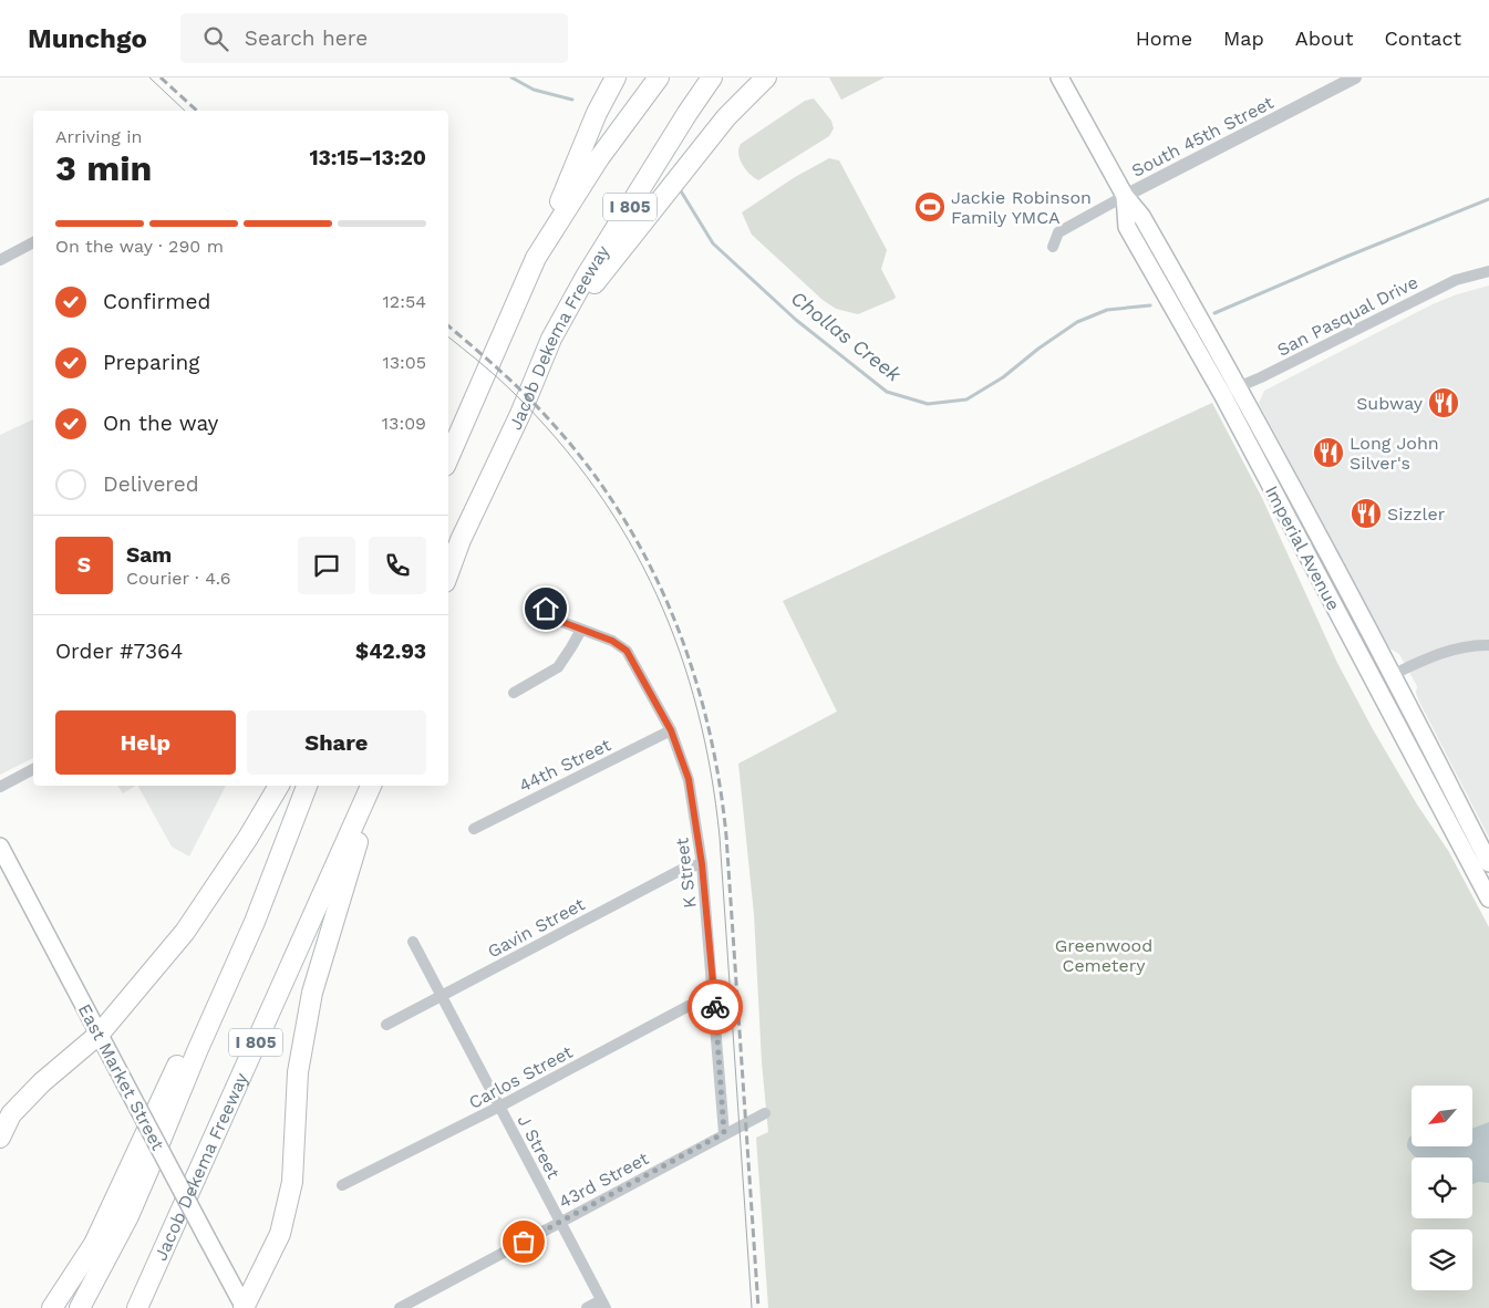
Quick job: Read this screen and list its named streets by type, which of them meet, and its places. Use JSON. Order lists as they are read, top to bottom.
{
  "streets": {
    "highway": ["I 805", "Jacob Dekema Freeway"],
    "main road": ["Imperial Avenue", "East Market Street"],
    "street": [
      "South 45th Street",
      "San Pasqual Drive",
      "44th Street",
      "K Street",
      "Gavin Street",
      "Carlos Street",
      "J Street",
      "43rd Street"
    ]
  },
  "crossings": [
    ["South 45th Street", "Imperial Avenue"],
    ["San Pasqual Drive", "Imperial Avenue"],
    ["44th Street", "K Street"],
    ["K Street", "Gavin Street"],
    ["K Street", "Carlos Street"],
    ["K Street", "43rd Street"],
    ["Gavin Street", "J Street"],
    ["Carlos Street", "J Street"],
    ["J Street", "43rd Street"]
  ],
  "water": ["Chollas Creek"],
  "parks": ["Greenwood Cemetery"],
  "places": {
    "sports": ["Jackie Robinson Family YMCA"],
    "restaurant": ["Subway", "Long John Silver's", "Sizzler"]
  },
  "north": "bottom left",
  "page": {
    "header": "Munchgo",
    "search": "Search here",
    "nav": [
      "Home",
      "Map",
      "About",
      "Contact"
    ],
    "heading": ["3 min", "Arriving in", "13:15–13:20"],
    "panel": [
      "Sam",
      "Courier · 4.6",
      "Order #7364",
      "$42.93"
    ],
    "bar": "On the way · 290 m",
    "list": [
      ["Confirmed", "12:54"],
      ["Preparing", "13:05"],
      ["On the way", "13:09"],
      "Delivered"
    ],
    "round": "S",
    "buttons": ["Help", "Share"]
  }
}
